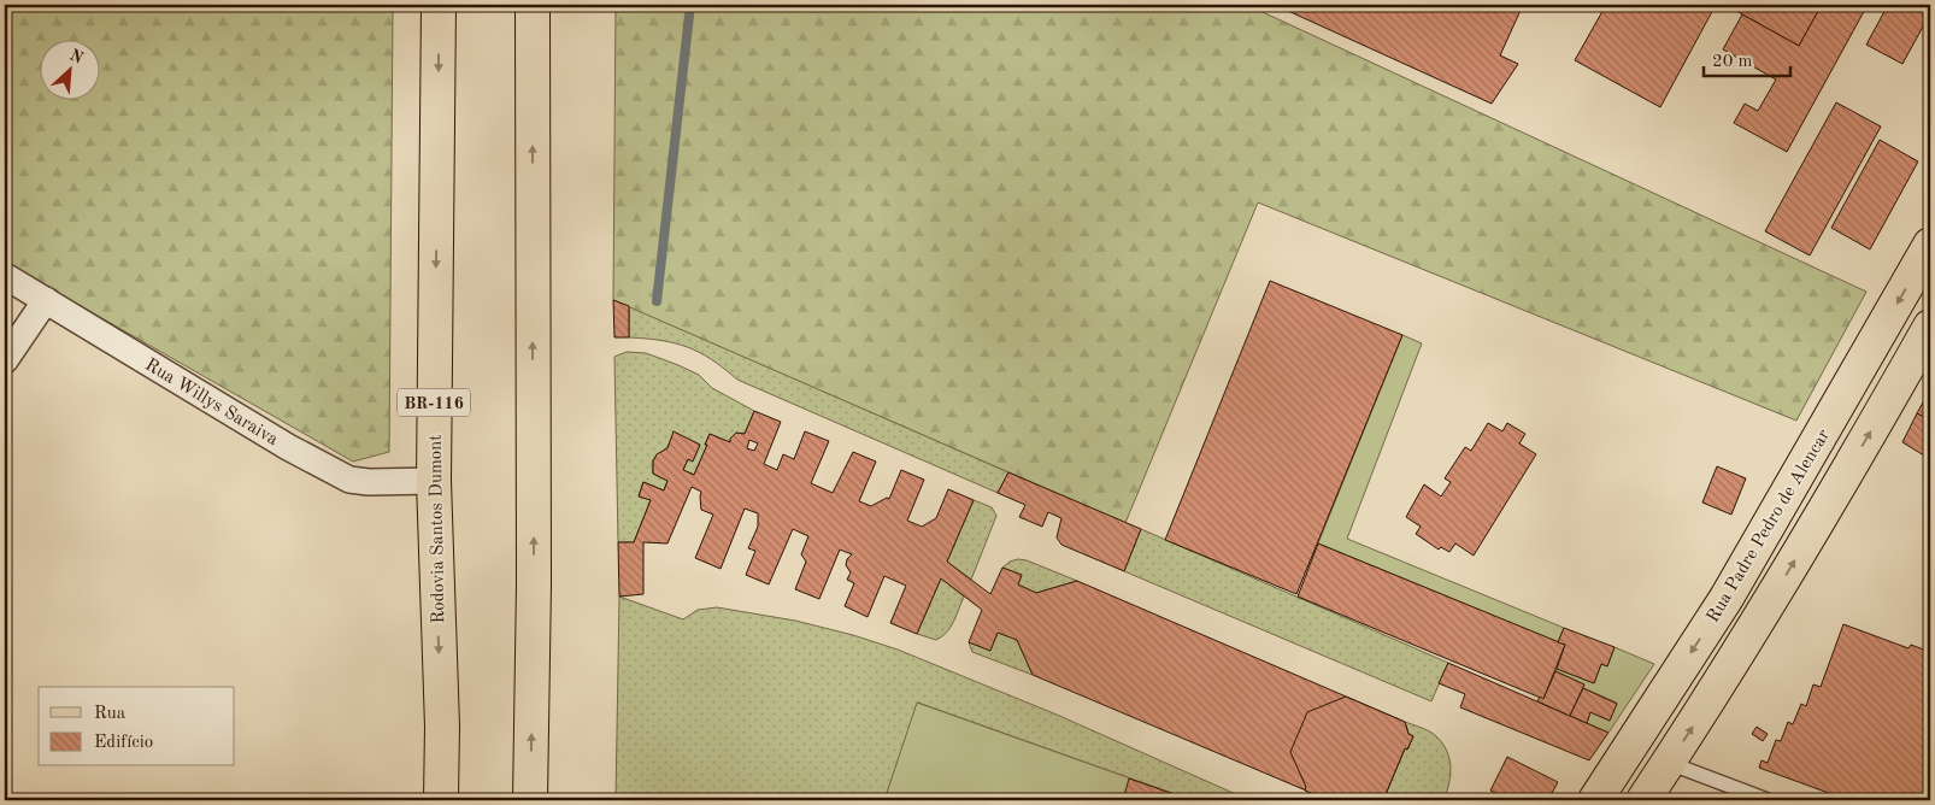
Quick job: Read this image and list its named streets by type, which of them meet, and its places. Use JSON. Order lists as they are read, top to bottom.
{
  "streets": {
    "main road": ["BR-116", "Rua Padre Pedro de Alencar", "Rodovia Santos Dumont"],
    "street": ["Rua Willys Saraiva"]
  },
  "crossings": [
    ["Rua Willys Saraiva", "Rodovia Santos Dumont"]
  ],
  "legend": ["Rua", "Edifício"],
  "scale_bar": "20 m",
  "north": "top right"
}
